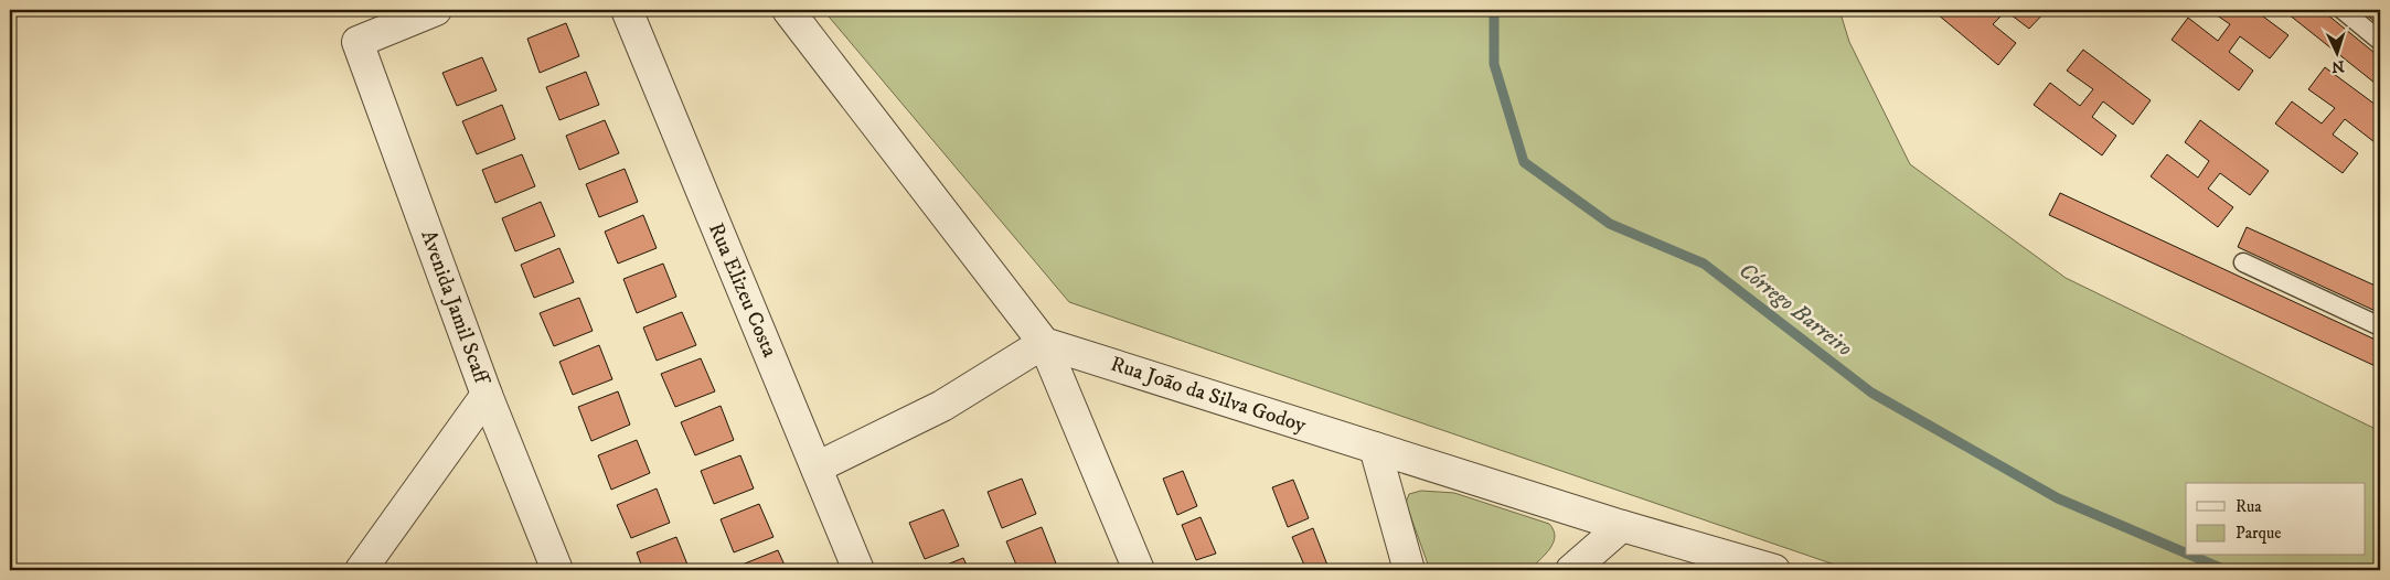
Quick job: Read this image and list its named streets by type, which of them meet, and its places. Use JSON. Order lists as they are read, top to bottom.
{
  "streets": {
    "street": ["Rua Elizeu Costa", "Avenida Jamil Scaff", "Rua João da Silva Godoy"]
  },
  "water": ["Córrego Barreiro"],
  "legend": ["Rua", "Parque"],
  "north": "bottom"
}
